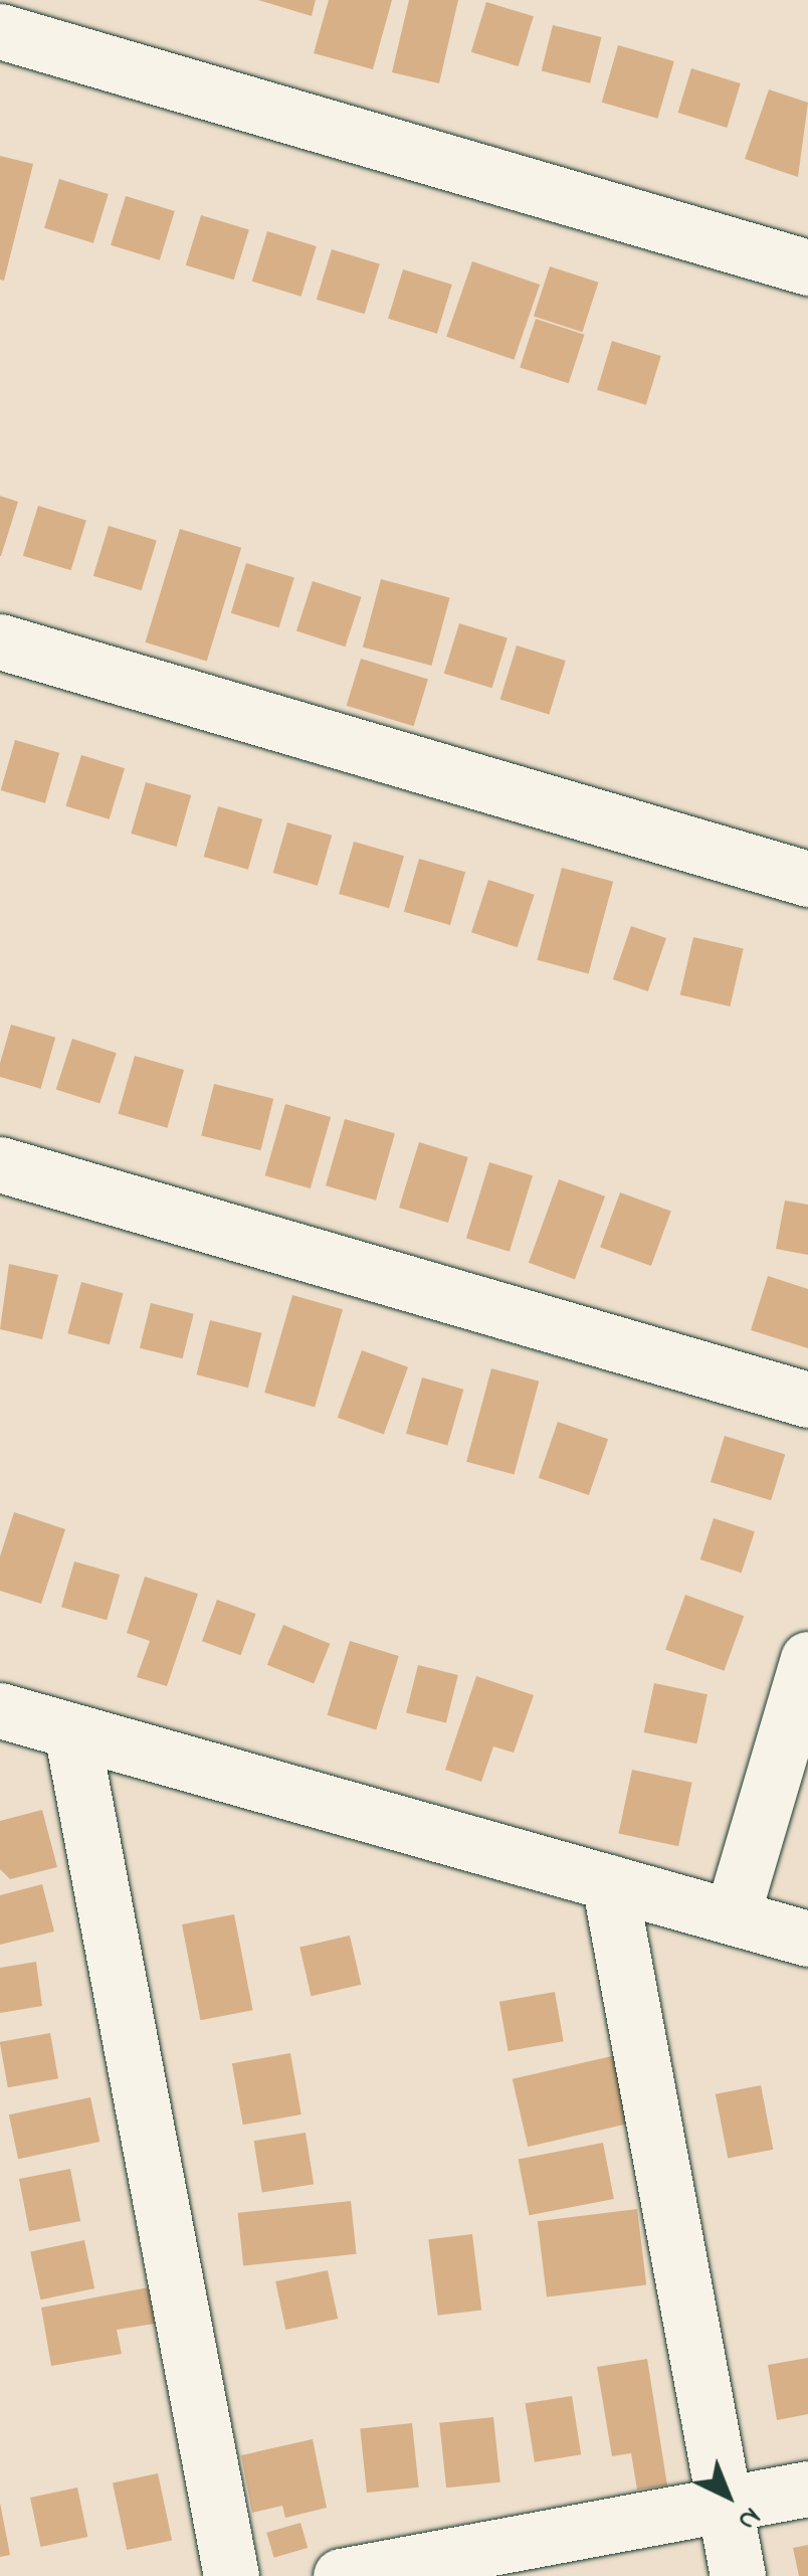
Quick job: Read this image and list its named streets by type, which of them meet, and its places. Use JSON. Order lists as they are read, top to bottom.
{
  "north": "bottom right"
}
